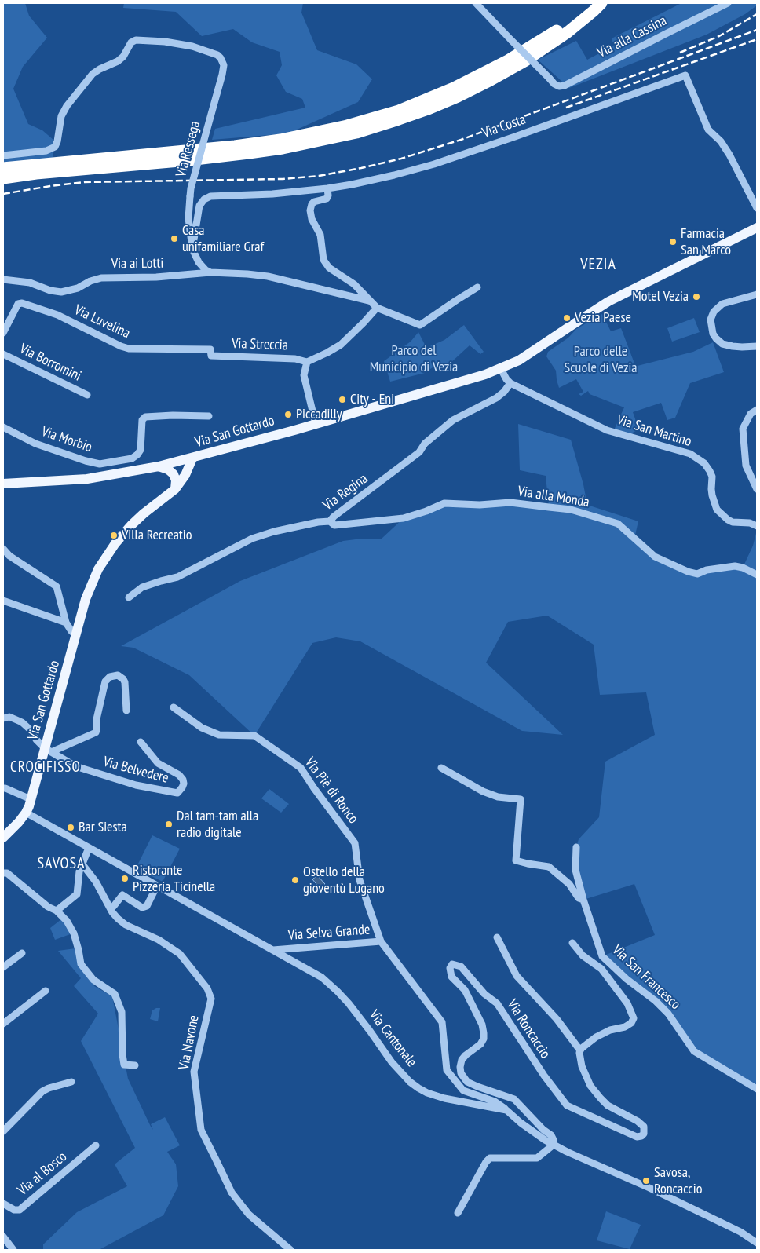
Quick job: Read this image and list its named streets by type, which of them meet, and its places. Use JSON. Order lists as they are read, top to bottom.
{
  "streets": {
    "main road": ["Via San Gottardo"],
    "street": [
      "Via alla Cassina",
      "Via Costa",
      "Via Ressega",
      "Via ai Lotti",
      "Via Luvelina",
      "Via Streccia",
      "Via Borromini",
      "Via San Martino",
      "Via Morbio",
      "Via Regina",
      "Via alla Monda",
      "Via Belvedere",
      "Via Piè di Ronco",
      "Via Selva Grande",
      "Via San Francesco",
      "Via Roncaccio",
      "Via Cantonale",
      "Via Navone",
      "Via al Bosco"
    ]
  },
  "crossings": [
    ["Via Ressega", "Via ai Lotti"],
    ["Via Luvelina", "Via Streccia"],
    ["Via San Martino", "Via Regina"],
    ["Via San Gottardo", "Via Belvedere"],
    ["Via San Gottardo", "Via Cantonale"],
    ["Via Regina", "Via alla Monda"],
    ["Via Piè di Ronco", "Via Selva Grande"],
    ["Via Selva Grande", "Via Cantonale"]
  ],
  "districts": ["VEZIA", "CROCIFISSO", "SAVOSA"],
  "parks": ["Parco del Municipio di Vezia", "Parco delle Scuole di Vezia"],
  "places": [
    "Casa unifamiliare Graf",
    "Farmacia San Marco",
    "Motel Vezia",
    "Vezia Paese",
    "City - Eni",
    "Piccadilly",
    "Villa Recreatio",
    "Dal tam-tam alla radio digitale",
    "Bar Siesta",
    "Ristorante Pizzeria Ticinella",
    "Ostello della gioventù Lugano",
    "Savosa, Roncaccio"
  ]
}
